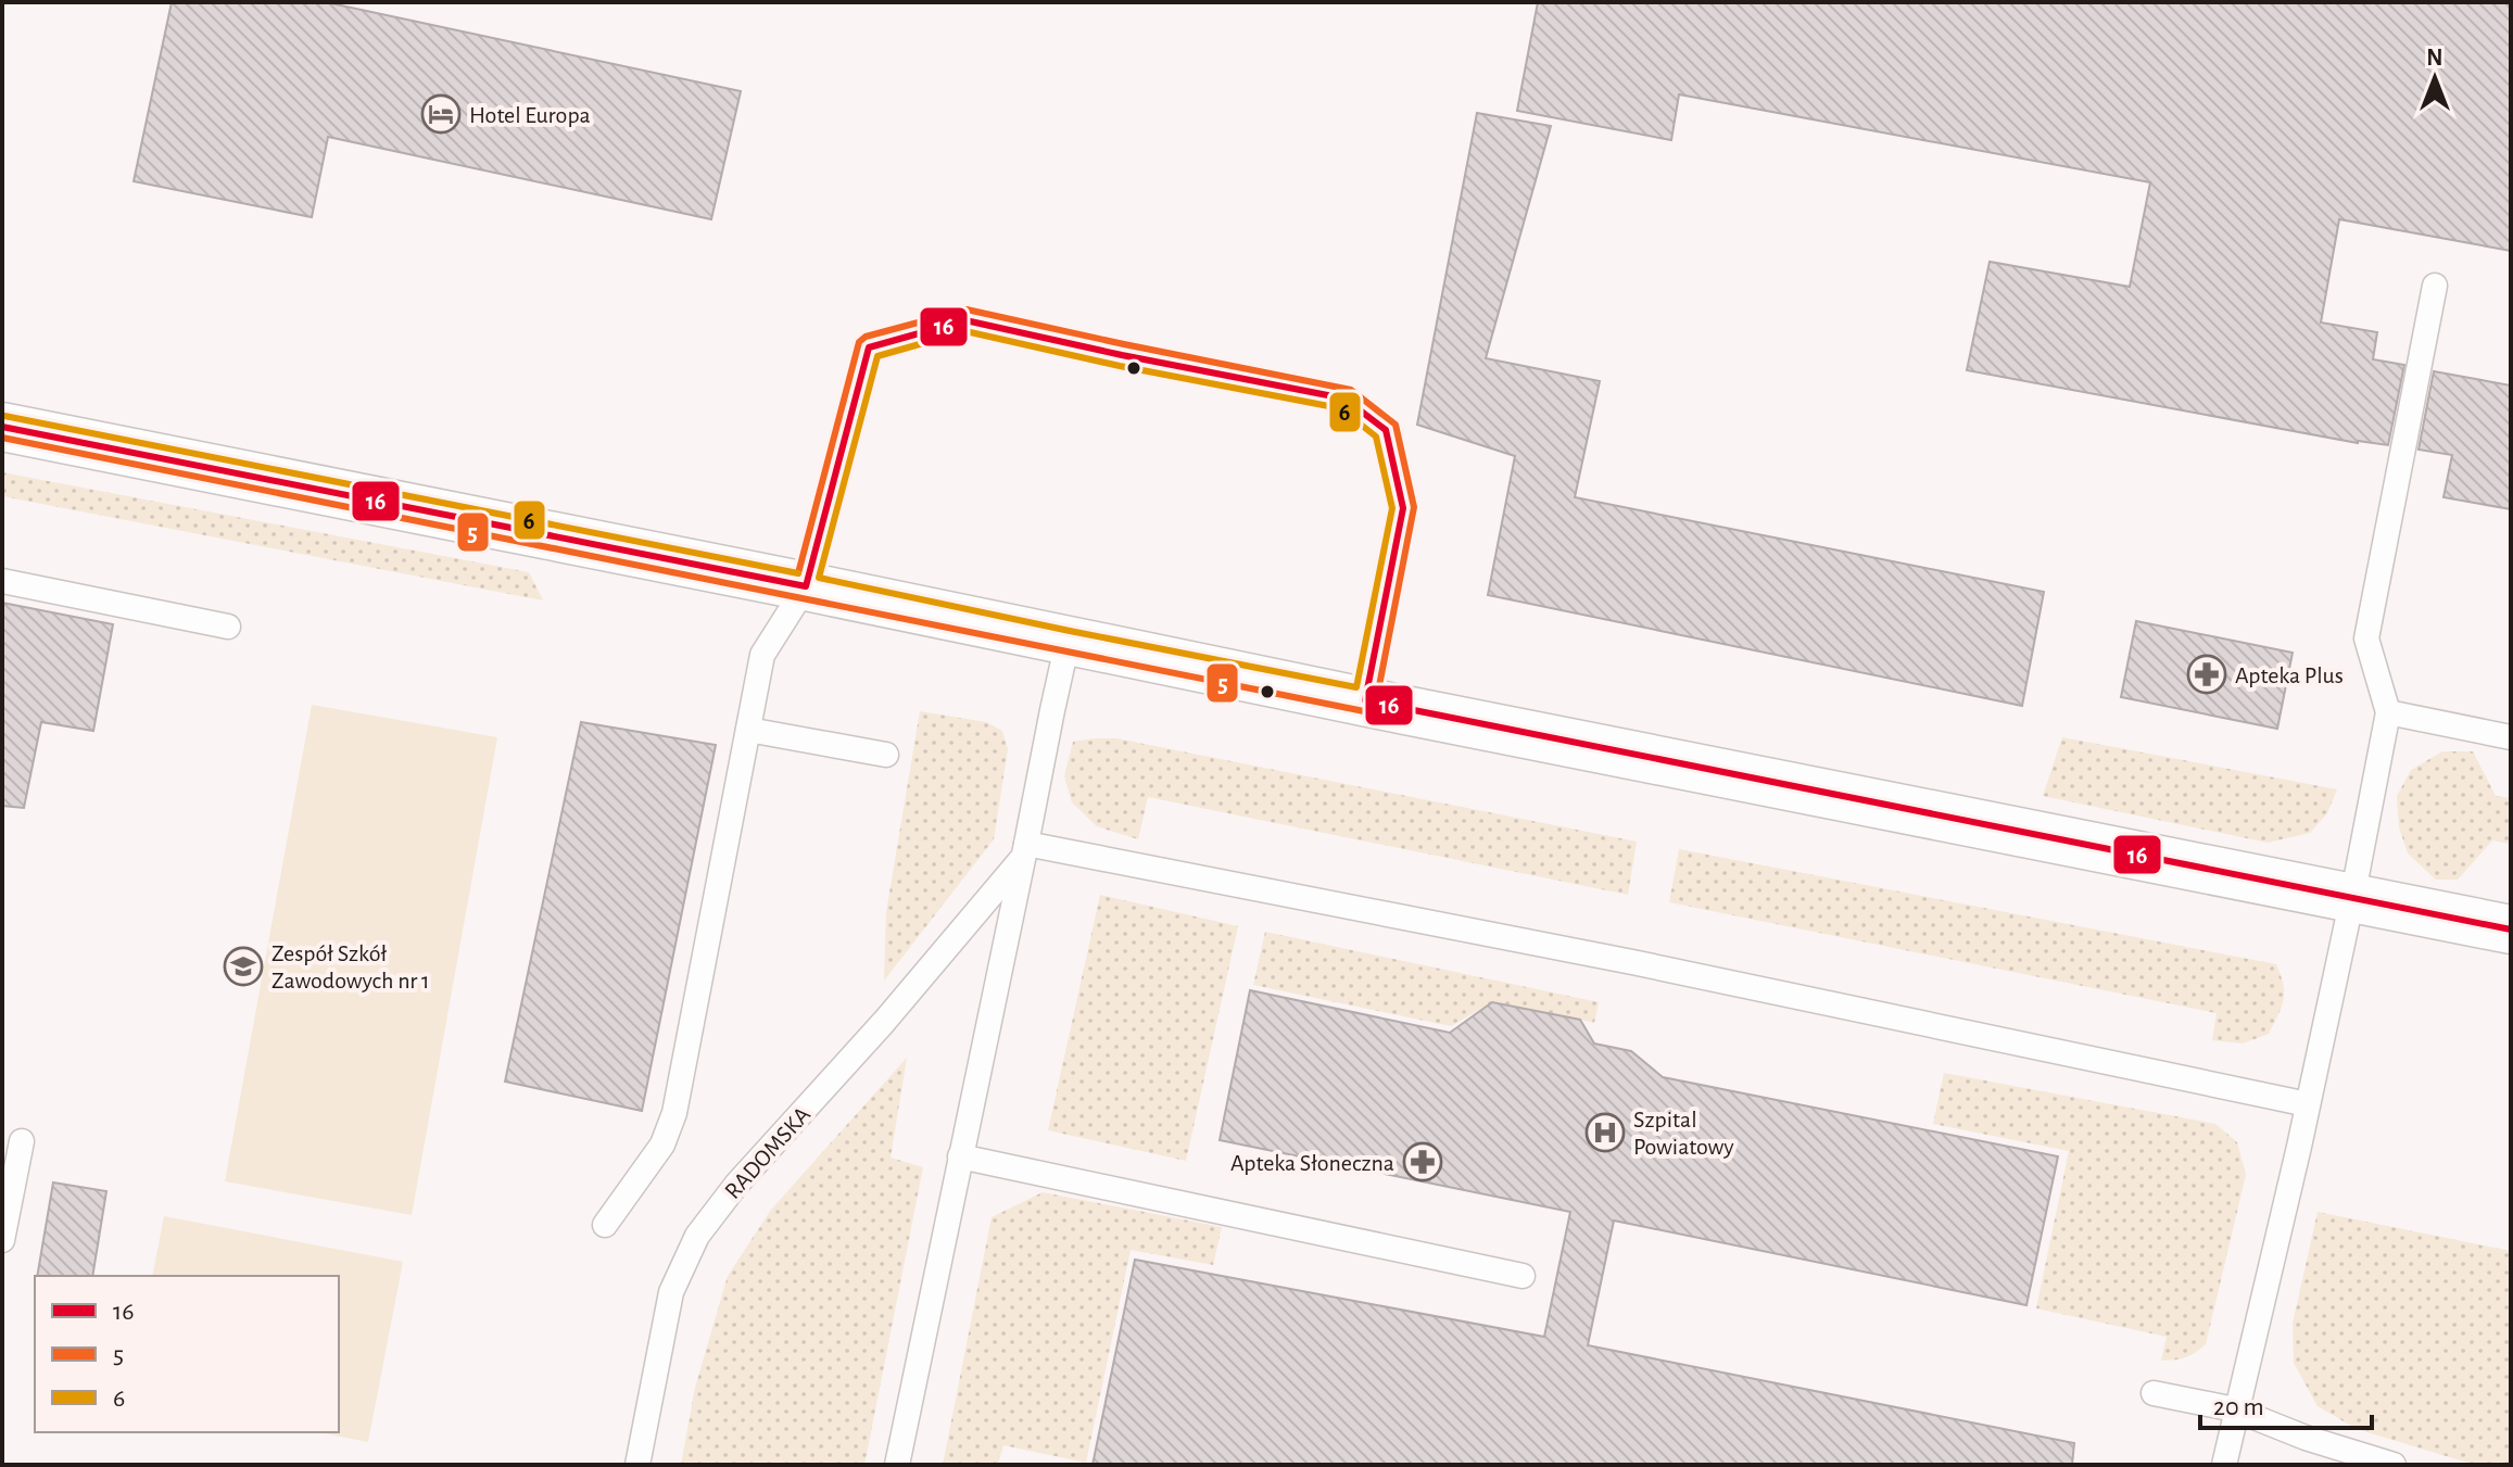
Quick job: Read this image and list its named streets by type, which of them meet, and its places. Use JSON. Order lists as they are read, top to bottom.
{
  "streets": {
    "lane": ["RADOMSKA"]
  },
  "places": {
    "hotel": ["Hotel Europa"],
    "pharmacy": ["Apteka Plus", "Apteka Słoneczna"],
    "school or university": ["Zespół Szkół Zawodowych nr 1"],
    "hospital": ["Szpital Powiatowy"]
  },
  "lines": ["transit line 5", "transit line 16", "transit line 6"],
  "legend": ["16", "5", "6"],
  "scale_bar": "20 m",
  "north": "top"
}
